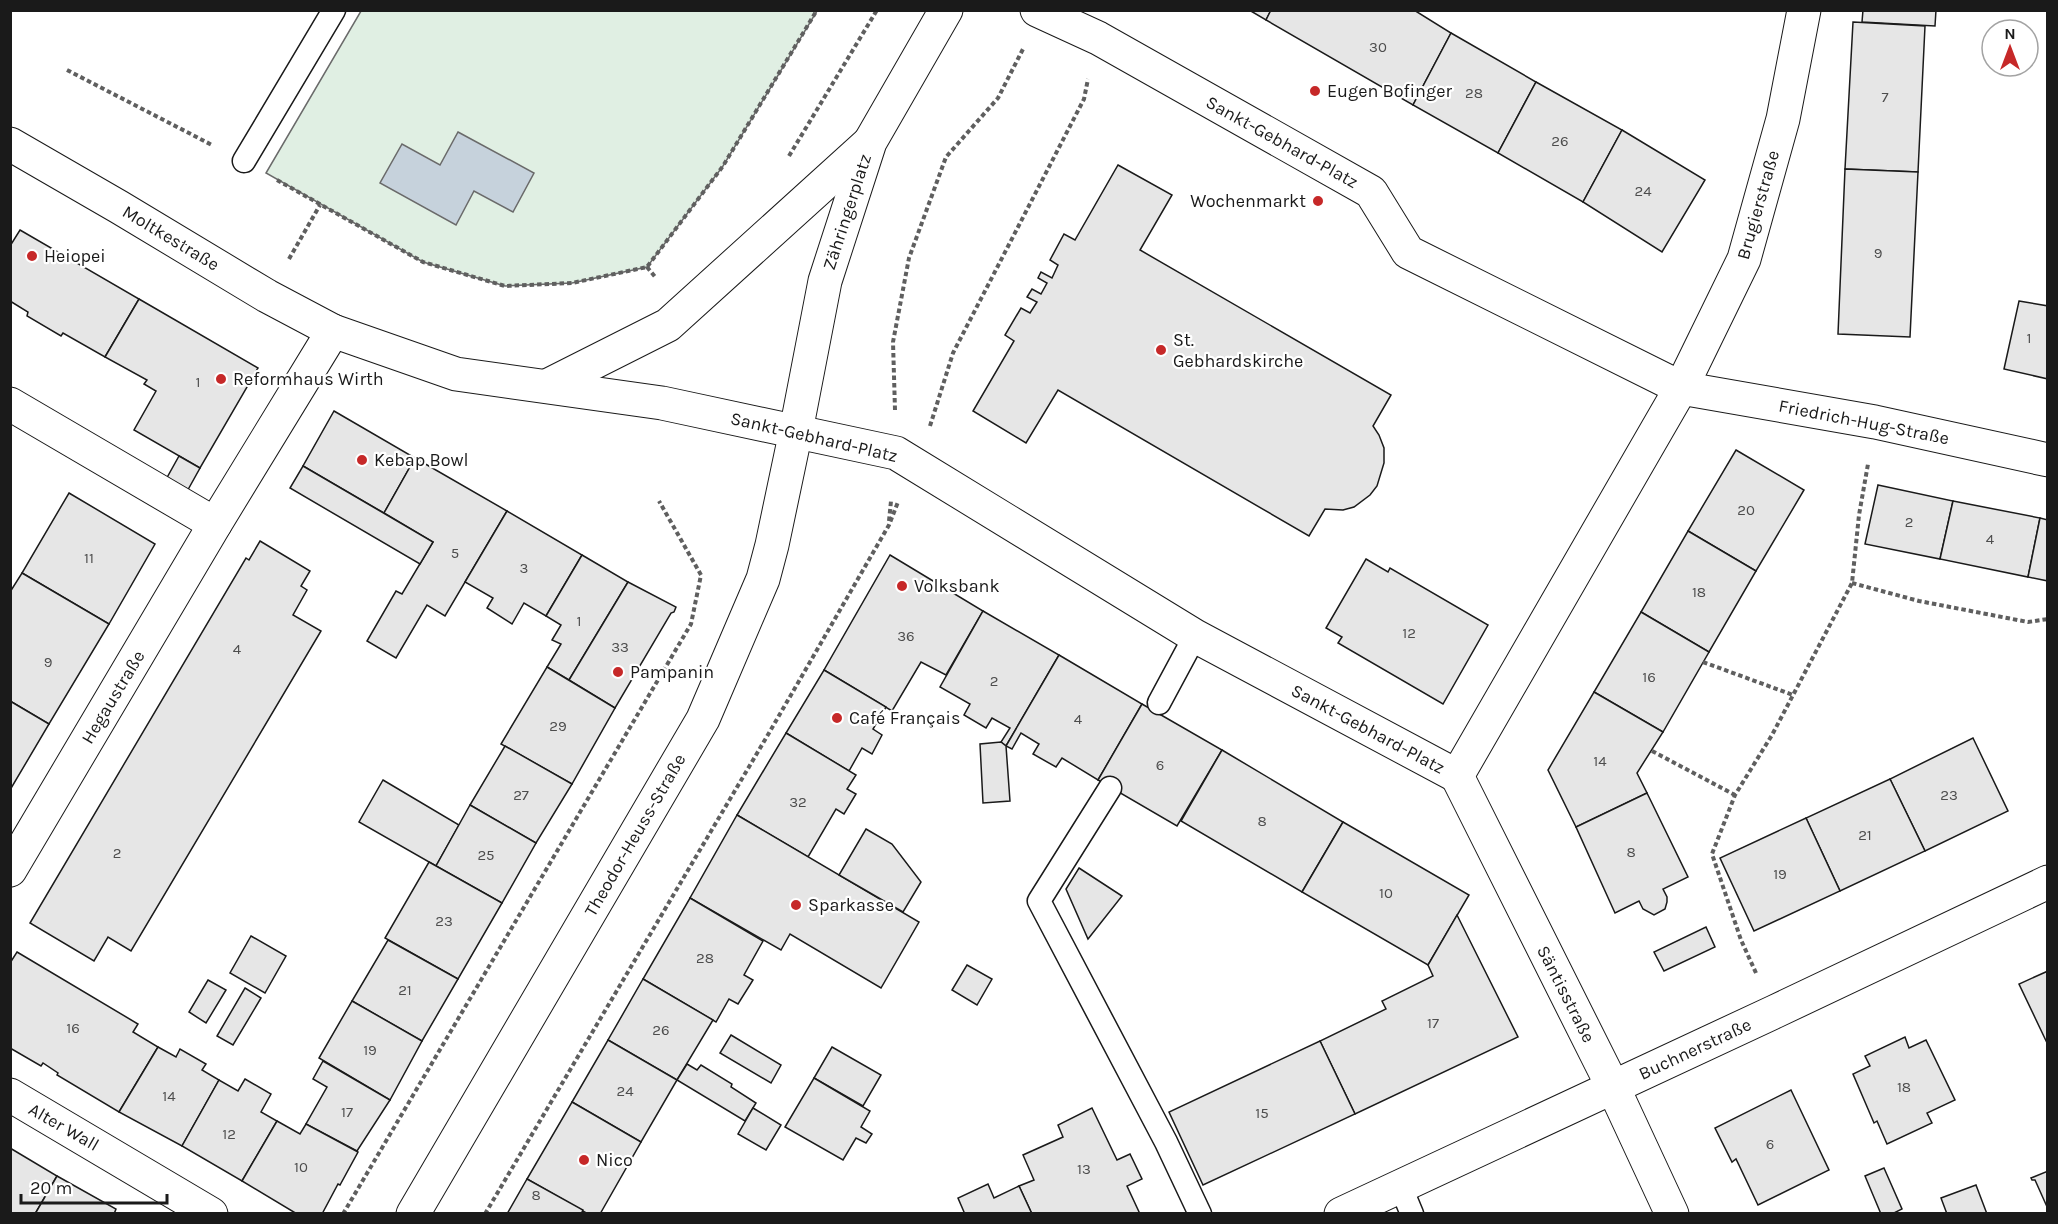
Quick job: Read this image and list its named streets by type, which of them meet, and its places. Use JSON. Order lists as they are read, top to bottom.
{
  "streets": {
    "street": [
      "Sankt-Gebhard-Platz",
      "Brugierstraße",
      "Zähringerplatz",
      "Moltkestraße",
      "Friedrich-Hug-Straße",
      "Hegaustraße",
      "Theodor-Heuss-Straße",
      "Säntisstraße",
      "Buchnerstraße",
      "Alter Wall"
    ]
  },
  "crossings": [
    ["Sankt-Gebhard-Platz", "Brugierstraße"],
    ["Sankt-Gebhard-Platz", "Zähringerplatz"],
    ["Sankt-Gebhard-Platz", "Moltkestraße"],
    ["Sankt-Gebhard-Platz", "Friedrich-Hug-Straße"],
    ["Sankt-Gebhard-Platz", "Hegaustraße"],
    ["Sankt-Gebhard-Platz", "Theodor-Heuss-Straße"],
    ["Sankt-Gebhard-Platz", "Säntisstraße"],
    ["Brugierstraße", "Friedrich-Hug-Straße"],
    ["Zähringerplatz", "Theodor-Heuss-Straße"],
    ["Moltkestraße", "Hegaustraße"],
    ["Säntisstraße", "Buchnerstraße"]
  ],
  "places": [
    "Eugen Bofinger",
    "Wochenmarkt",
    "Heiopei",
    "St. Gebhardskirche",
    "Reformhaus Wirth",
    "Kebap Bowl",
    "Volksbank",
    "Pampanin",
    "Café Français",
    "Sparkasse",
    "Nico"
  ],
  "house_numbers": [
    "30",
    "28",
    "7",
    "26",
    "24",
    "9",
    "1",
    "1",
    "20",
    "2",
    "4",
    "5",
    "11",
    "3",
    "18",
    "1",
    "12",
    "36",
    "33",
    "4",
    "9",
    "16",
    "2",
    "4",
    "29",
    "14",
    "6",
    "27",
    "23",
    "32",
    "8",
    "21",
    "8",
    "2",
    "25",
    "19",
    "10",
    "23",
    "28",
    "21",
    "17",
    "16",
    "26",
    "19",
    "18",
    "24",
    "14",
    "17",
    "15",
    "12",
    "6",
    "10",
    "13",
    "8"
  ],
  "scale_bar": "20 m",
  "north": "top"
}
